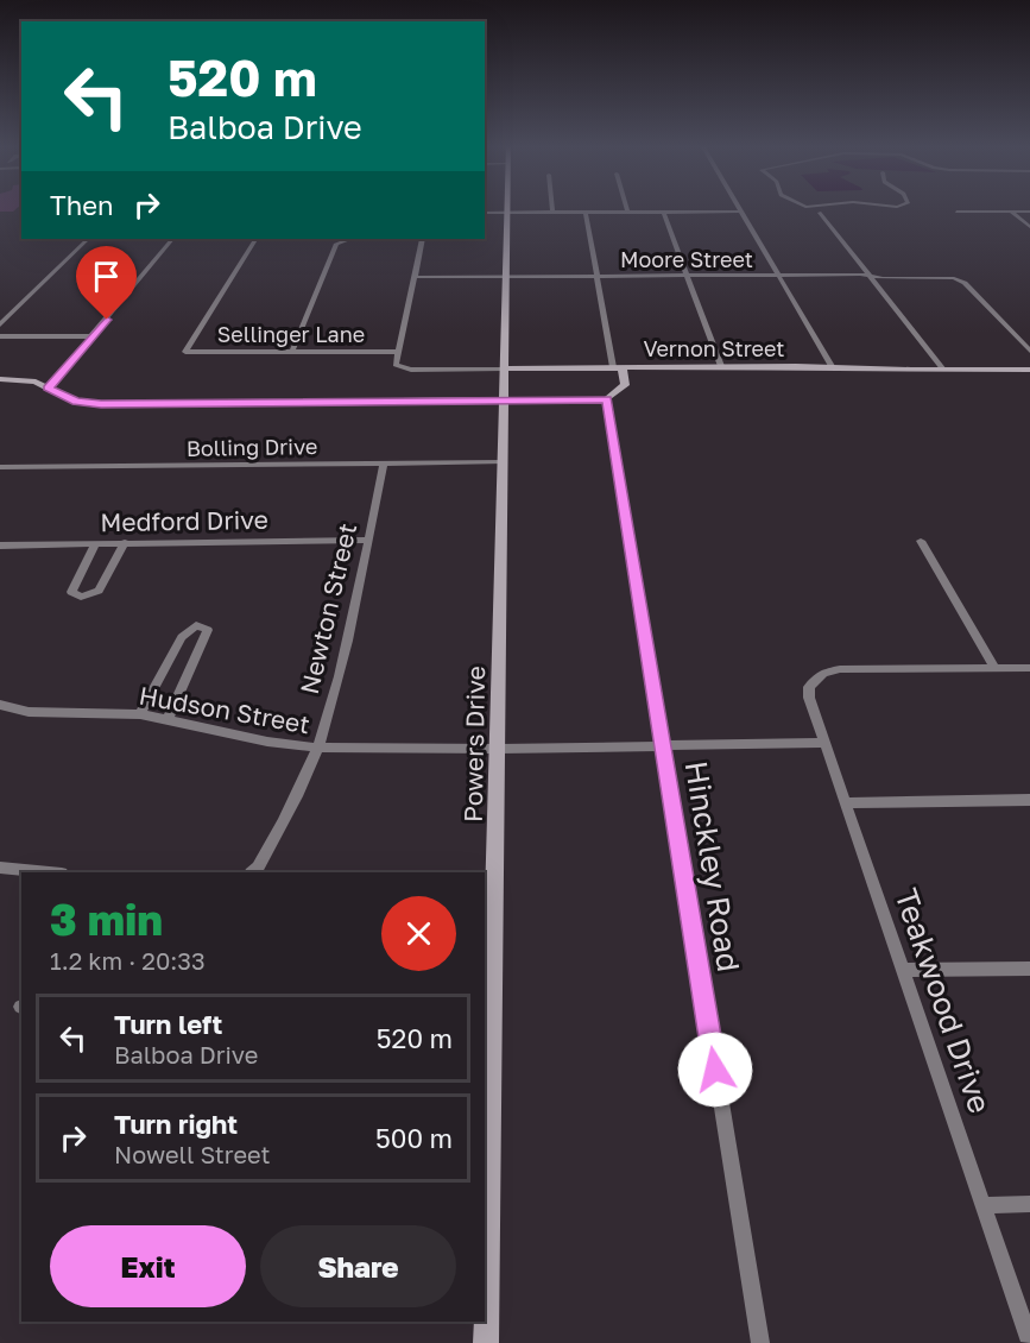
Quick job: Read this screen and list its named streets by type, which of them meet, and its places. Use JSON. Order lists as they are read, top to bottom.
{
  "streets": {
    "street": [
      "Moore Street",
      "Sellinger Lane",
      "Vernon Street",
      "Bolling Drive",
      "Medford Drive",
      "Newton Street",
      "Hudson Street",
      "Powers Drive",
      "Hinckley Road",
      "Teakwood Drive"
    ]
  },
  "crossings": [
    ["Moore Street", "Powers Drive"],
    ["Sellinger Lane", "Vernon Street"],
    ["Vernon Street", "Powers Drive"],
    ["Bolling Drive", "Newton Street"],
    ["Bolling Drive", "Powers Drive"],
    ["Medford Drive", "Newton Street"],
    ["Newton Street", "Hudson Street"],
    ["Hudson Street", "Powers Drive"],
    ["Hudson Street", "Hinckley Road"],
    ["Hudson Street", "Teakwood Drive"]
  ],
  "page": {
    "turn": ["520 m", "Balboa Drive"],
    "then": "Then",
    "heading": ["3 min", "1.2 km · 20:33"],
    "list": [
      {
        "name": "Turn left",
        "note": "Balboa Drive",
        "value": "520 m"
      },
      {
        "name": "Turn right",
        "note": "Nowell Street",
        "value": "500 m"
      }
    ],
    "buttons": ["Exit", "Share"]
  }
}
